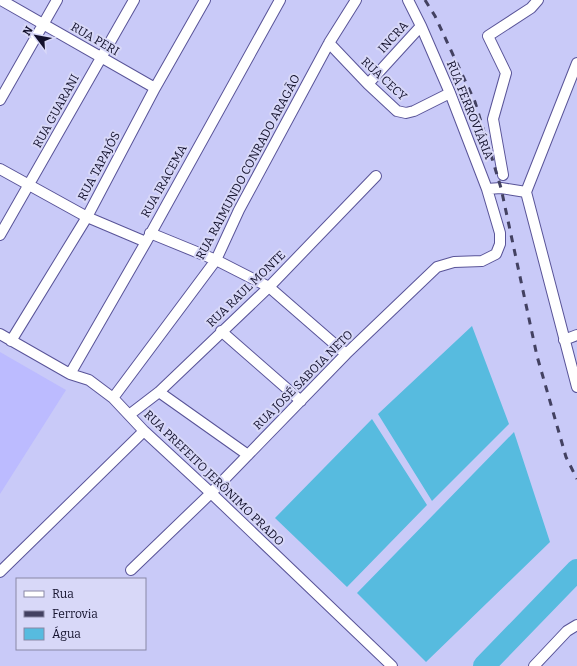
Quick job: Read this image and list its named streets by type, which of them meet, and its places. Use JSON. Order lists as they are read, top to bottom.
{
  "streets": {
    "street": [
      "INCRA",
      "RUA PERI",
      "RUA CECY",
      "RUA FERROVIÁRIA",
      "RUA GUARANI",
      "RUA TAPAJÓS",
      "RUA RAIMUNDO CONRADO ARAGÃO",
      "RUA IRACEMA",
      "RUA RAUL MONTE",
      "RUA JOSÉ SABOIA NETO",
      "RUA PREFEITO JERÔNIMO PRADO"
    ]
  },
  "crossings": [
    ["INCRA", "RUA CECY"],
    ["INCRA", "RUA FERROVIÁRIA"],
    ["RUA PERI", "RUA GUARANI"],
    ["RUA PERI", "RUA TAPAJÓS"],
    ["RUA CECY", "RUA FERROVIÁRIA"],
    ["RUA CECY", "RUA RAIMUNDO CONRADO ARAGÃO"],
    ["RUA FERROVIÁRIA", "RUA JOSÉ SABOIA NETO"],
    ["RUA TAPAJÓS", "RUA PREFEITO JERÔNIMO PRADO"],
    ["RUA RAIMUNDO CONRADO ARAGÃO", "RUA PREFEITO JERÔNIMO PRADO"],
    ["RUA IRACEMA", "RUA PREFEITO JERÔNIMO PRADO"],
    ["RUA RAUL MONTE", "RUA PREFEITO JERÔNIMO PRADO"],
    ["RUA JOSÉ SABOIA NETO", "RUA PREFEITO JERÔNIMO PRADO"]
  ],
  "legend": ["Rua", "Ferrovia", "Água"],
  "north": "top left"
}
